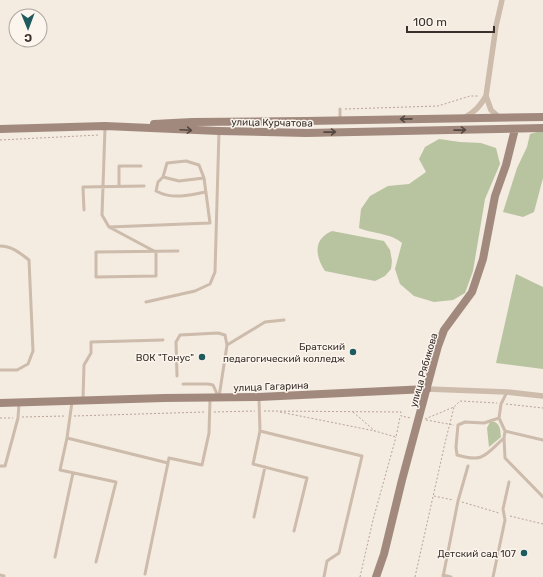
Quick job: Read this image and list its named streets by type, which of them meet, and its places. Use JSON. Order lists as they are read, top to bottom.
{
  "streets": {
    "main road": ["улица Курчатова", "улица Рябикова", "улица Гагарина"]
  },
  "crossings": [
    ["улица Курчатова", "улица Рябикова"],
    ["улица Рябикова", "улица Гагарина"]
  ],
  "places": ["Братский педагогический колледж", "ВОК \"Тонус\"", "Детский сад 107"],
  "scale_bar": "100 m",
  "north": "bottom"
}
